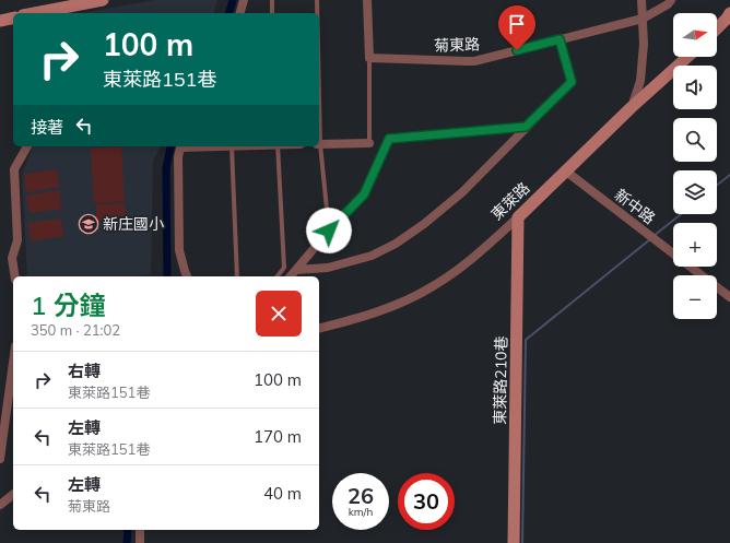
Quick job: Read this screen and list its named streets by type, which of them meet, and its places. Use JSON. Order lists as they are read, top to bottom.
{
  "streets": {
    "street": [
      "菊東路",
      "東萊路",
      "新中路",
      "東萊路210巷"
    ]
  },
  "crossings": [
    ["東萊路", "新中路"],
    ["東萊路", "東萊路210巷"]
  ],
  "places": {
    "school or university": ["新庄國小"]
  },
  "north": "right",
  "page": {
    "map_buttons": ["+", "−"],
    "turn": ["100 m", "東萊路151巷"],
    "then": "接著",
    "heading": ["1 分鐘", "350 m · 21:02"],
    "list": [
      {
        "name": "右轉",
        "note": "東萊路151巷",
        "value": "100 m"
      },
      {
        "name": "左轉",
        "note": "東萊路151巷",
        "value": "170 m"
      },
      {
        "name": "左轉",
        "note": "菊東路",
        "value": "40 m"
      }
    ],
    "speed": "26 km/h",
    "limit": "30"
  }
}
